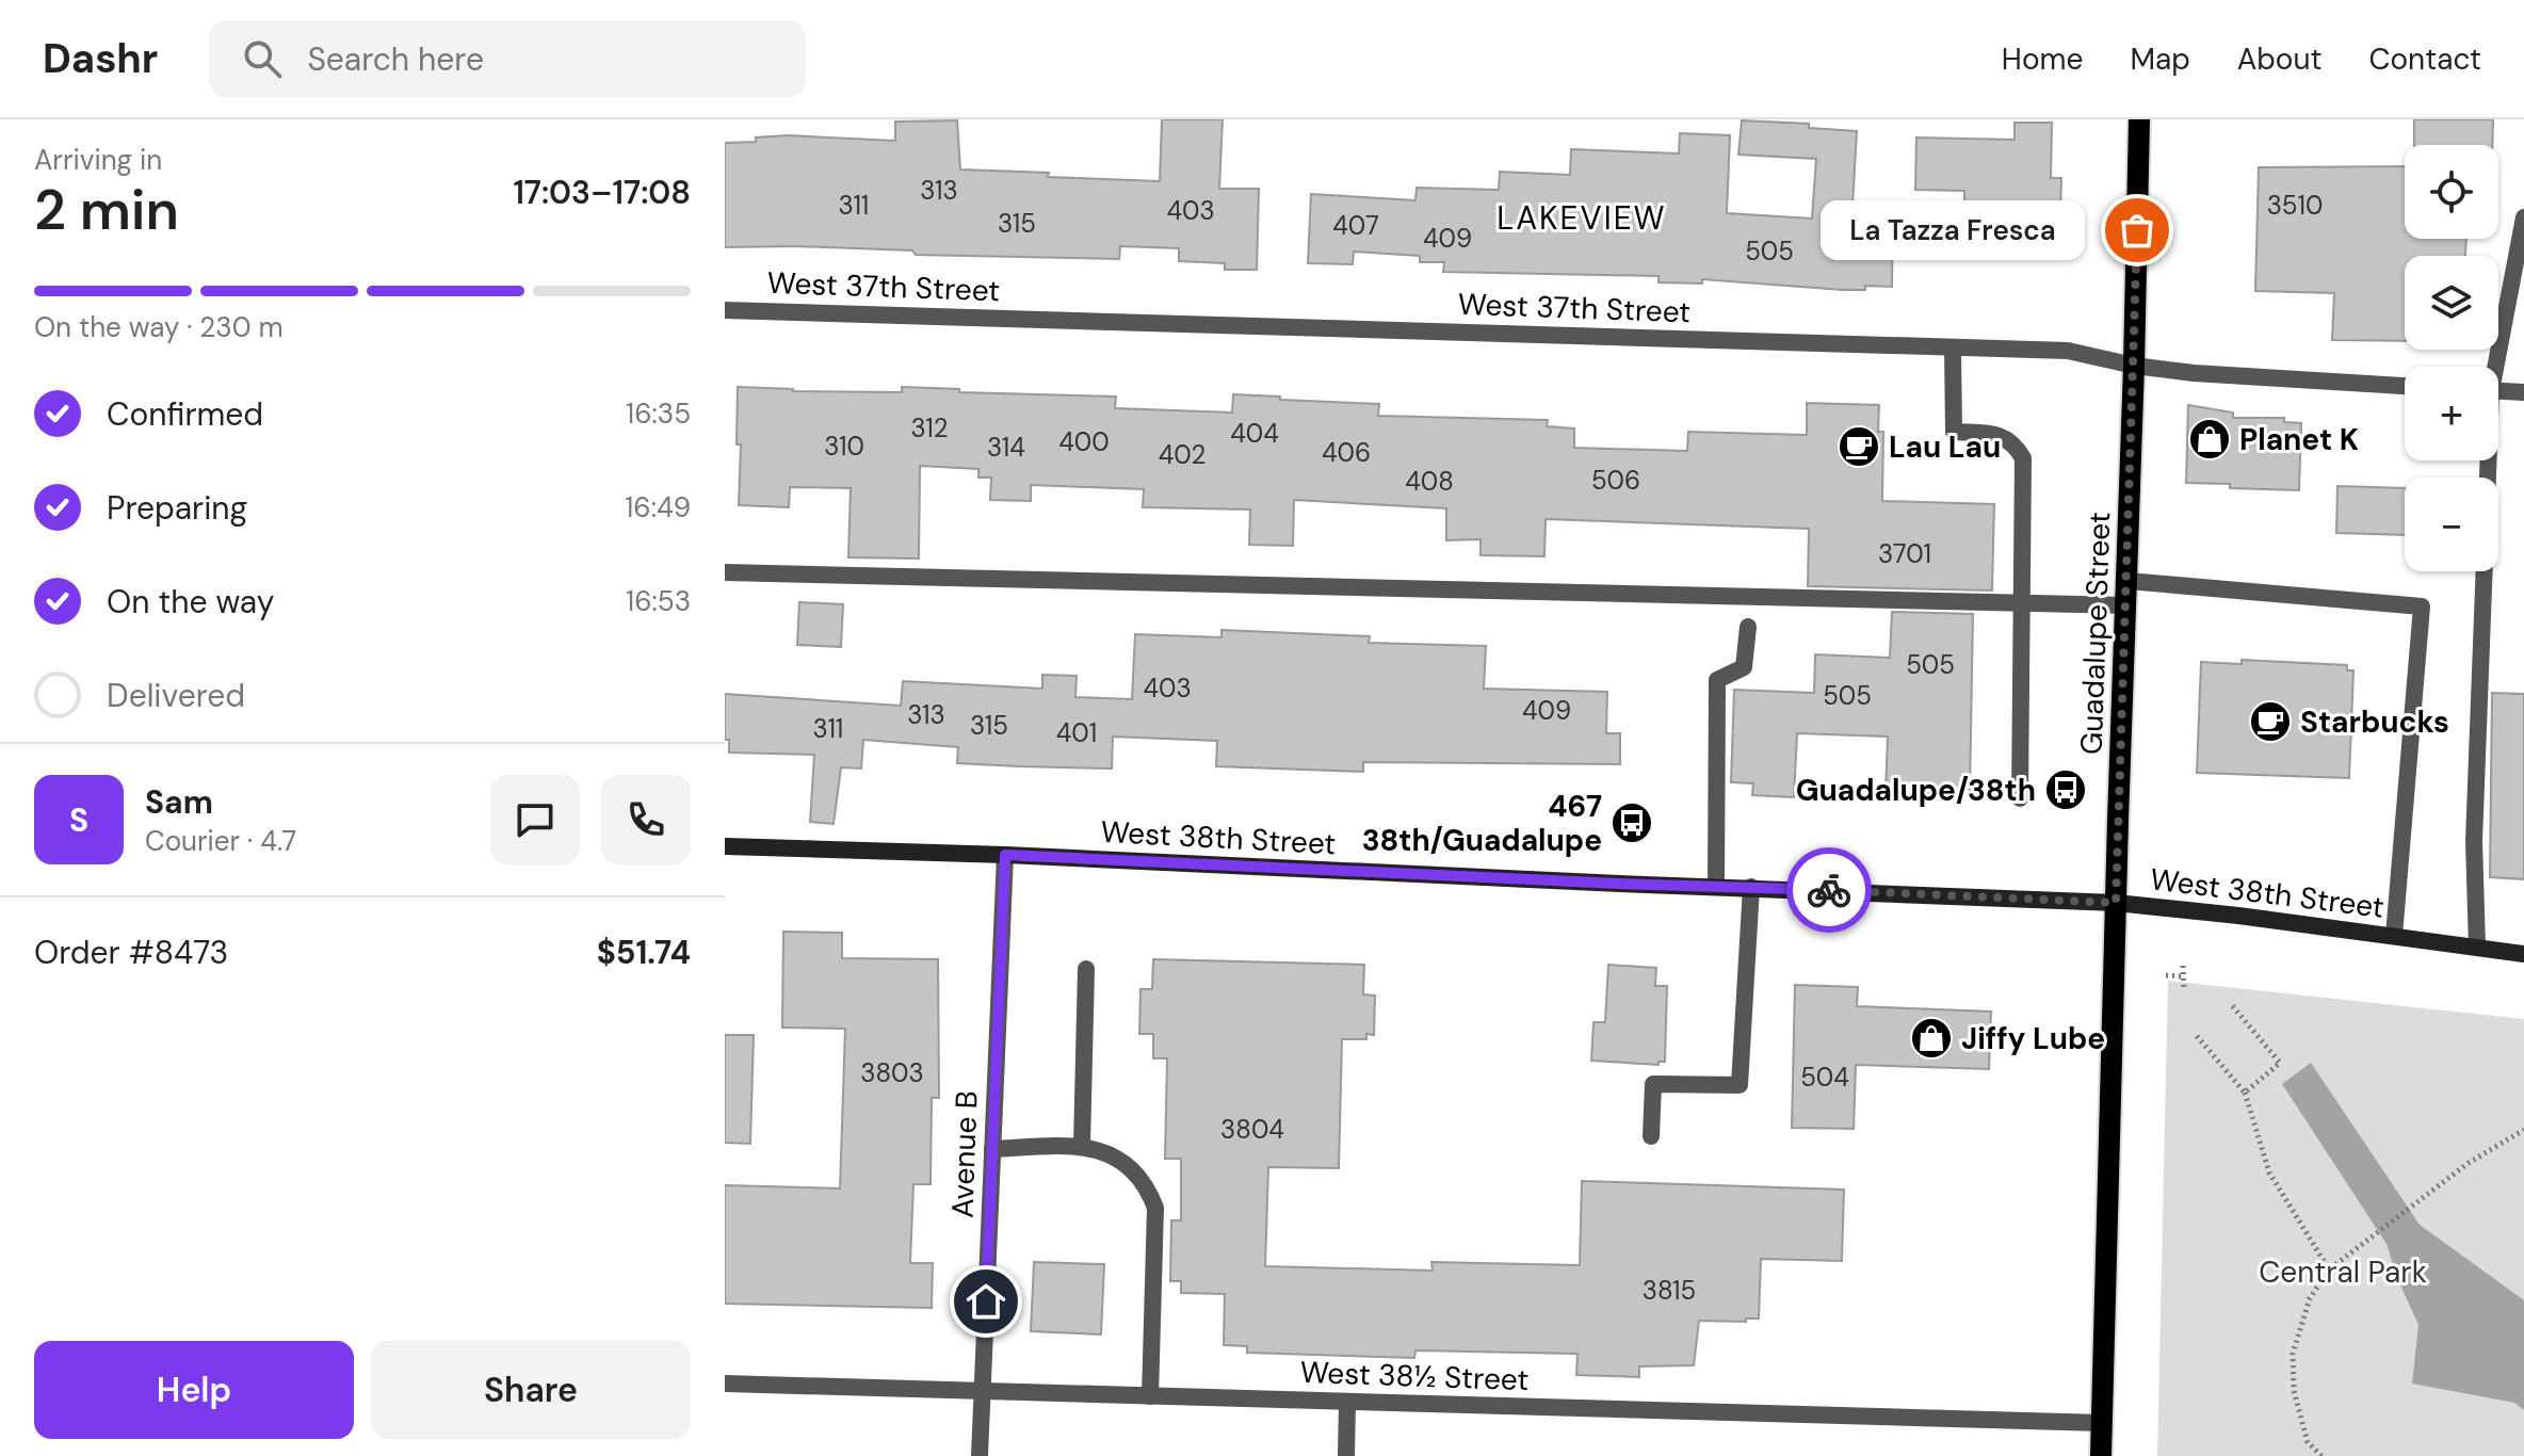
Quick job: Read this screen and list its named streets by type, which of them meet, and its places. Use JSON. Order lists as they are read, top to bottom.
{
  "streets": {
    "main road": ["Guadalupe Street"],
    "street": [
      "West 37th Street",
      "West 38th Street",
      "Avenue B",
      "West 38½ Street"
    ]
  },
  "crossings": [
    ["West 37th Street", "Guadalupe Street"],
    ["Guadalupe Street", "West 38th Street"],
    ["Guadalupe Street", "West 38½ Street"],
    ["West 38th Street", "Avenue B"],
    ["Avenue B", "West 38½ Street"]
  ],
  "districts": ["LAKEVIEW"],
  "parks": ["Central Park"],
  "places": {
    "other": ["La Tazza Fresca"],
    "shop": ["Planet K", "Jiffy Lube"],
    "cafe": ["Lau Lau", "Starbucks"],
    "bus stop": ["Guadalupe/38th", "467 38th/Guadalupe"]
  },
  "house_numbers": [
    "313",
    "311",
    "3510",
    "403",
    "315",
    "407",
    "409",
    "505",
    "312",
    "404",
    "400",
    "310",
    "314",
    "406",
    "402",
    "506",
    "408",
    "3701",
    "505",
    "403",
    "505",
    "409",
    "313",
    "315",
    "311",
    "401",
    "3803",
    "504",
    "3804",
    "3815"
  ],
  "page": {
    "header": "Dashr",
    "search": "Search here",
    "nav": [
      "Home",
      "Map",
      "About",
      "Contact"
    ],
    "heading": ["2 min", "Arriving in", "17:03–17:08"],
    "panel": [
      "Sam",
      "Courier · 4.7",
      "Order #8473",
      "$51.74"
    ],
    "map_buttons": ["+", "−"],
    "bubble": "La Tazza Fresca",
    "bar": "On the way · 230 m",
    "list": [
      ["Confirmed", "16:35"],
      ["Preparing", "16:49"],
      ["On the way", "16:53"],
      "Delivered"
    ],
    "round": "S",
    "buttons": ["Help", "Share"]
  }
}
